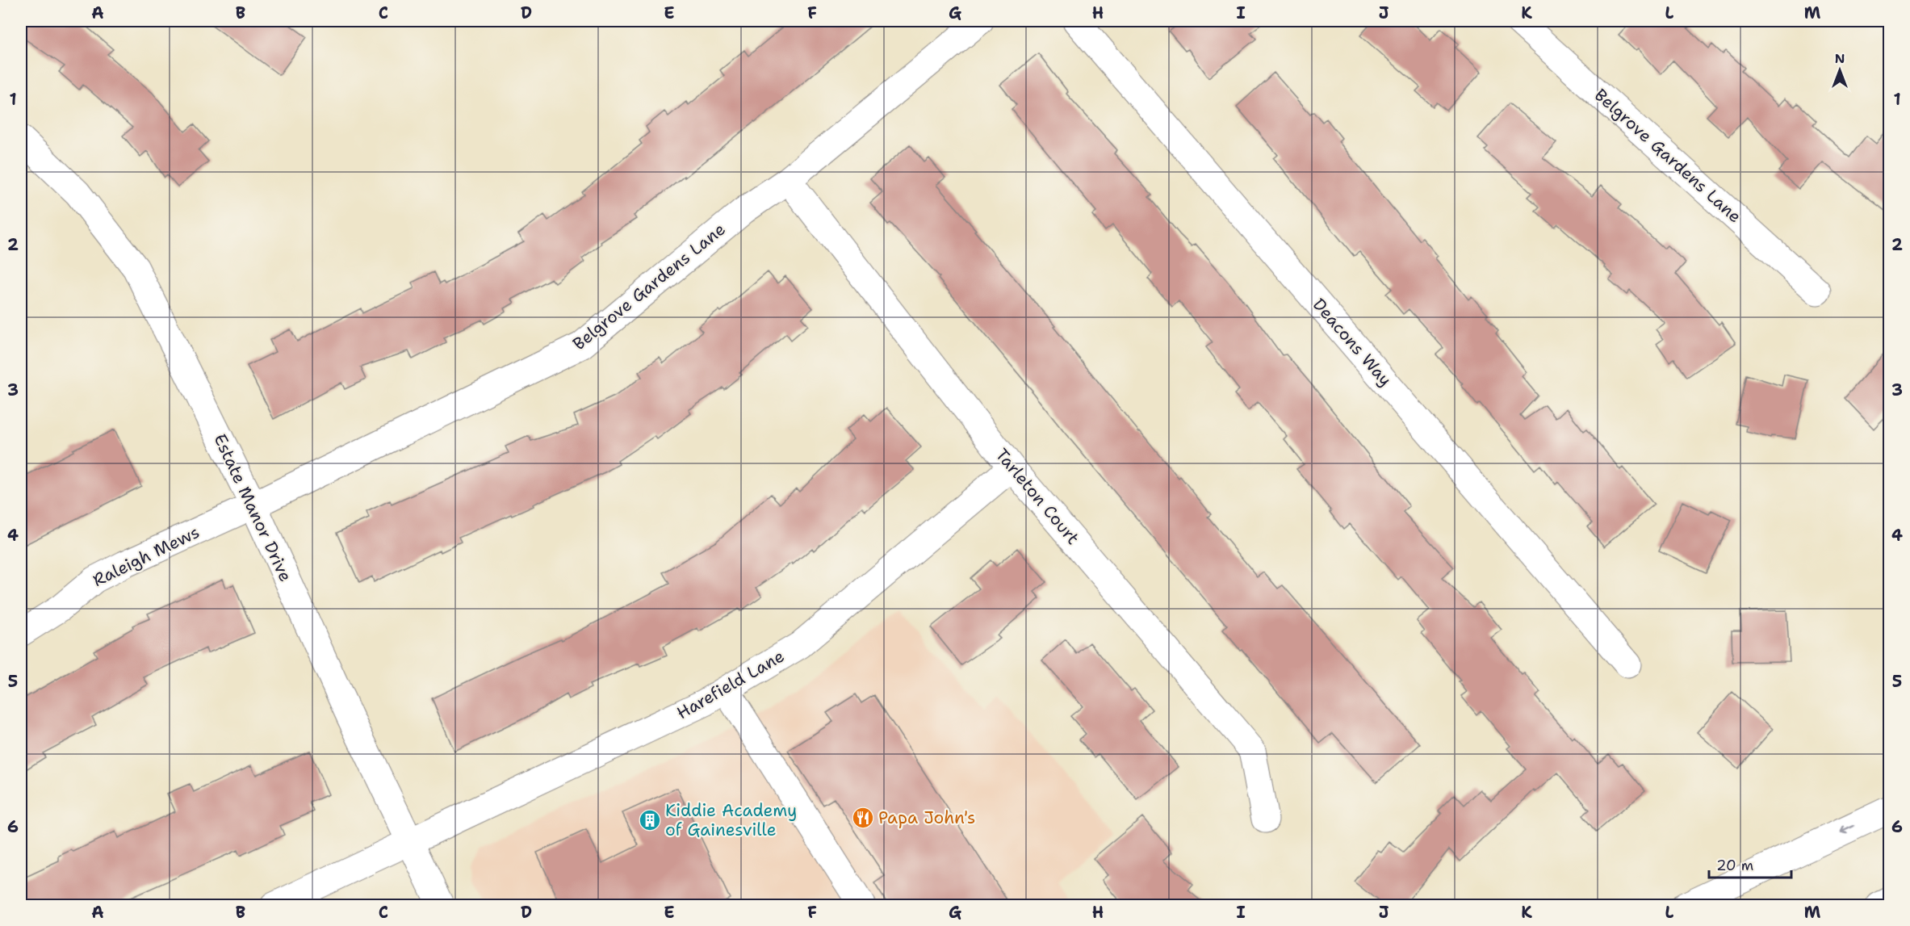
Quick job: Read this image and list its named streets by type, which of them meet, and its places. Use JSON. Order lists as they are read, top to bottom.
{
  "streets": {
    "street": [
      "Belgrove Gardens Lane",
      "Deacons Way",
      "Tarleton Court",
      "Estate Manor Drive",
      "Raleigh Mews",
      "Harefield Lane"
    ]
  },
  "crossings": [
    ["Belgrove Gardens Lane", "Tarleton Court"],
    ["Belgrove Gardens Lane", "Estate Manor Drive"],
    ["Belgrove Gardens Lane", "Raleigh Mews"],
    ["Tarleton Court", "Harefield Lane"],
    ["Estate Manor Drive", "Raleigh Mews"],
    ["Estate Manor Drive", "Harefield Lane"]
  ],
  "places": {
    "restaurant": ["Papa John's"],
    "building": ["Kiddie Academy of Gainesville"]
  },
  "scale_bar": "20 m",
  "north": "top",
  "grid": {
    "columns": [
      "A",
      "B",
      "C",
      "D",
      "E",
      "F",
      "G",
      "H",
      "I",
      "J",
      "K",
      "L",
      "M"
    ],
    "rows": [
      "1",
      "2",
      "3",
      "4",
      "5",
      "6"
    ]
  }
}
